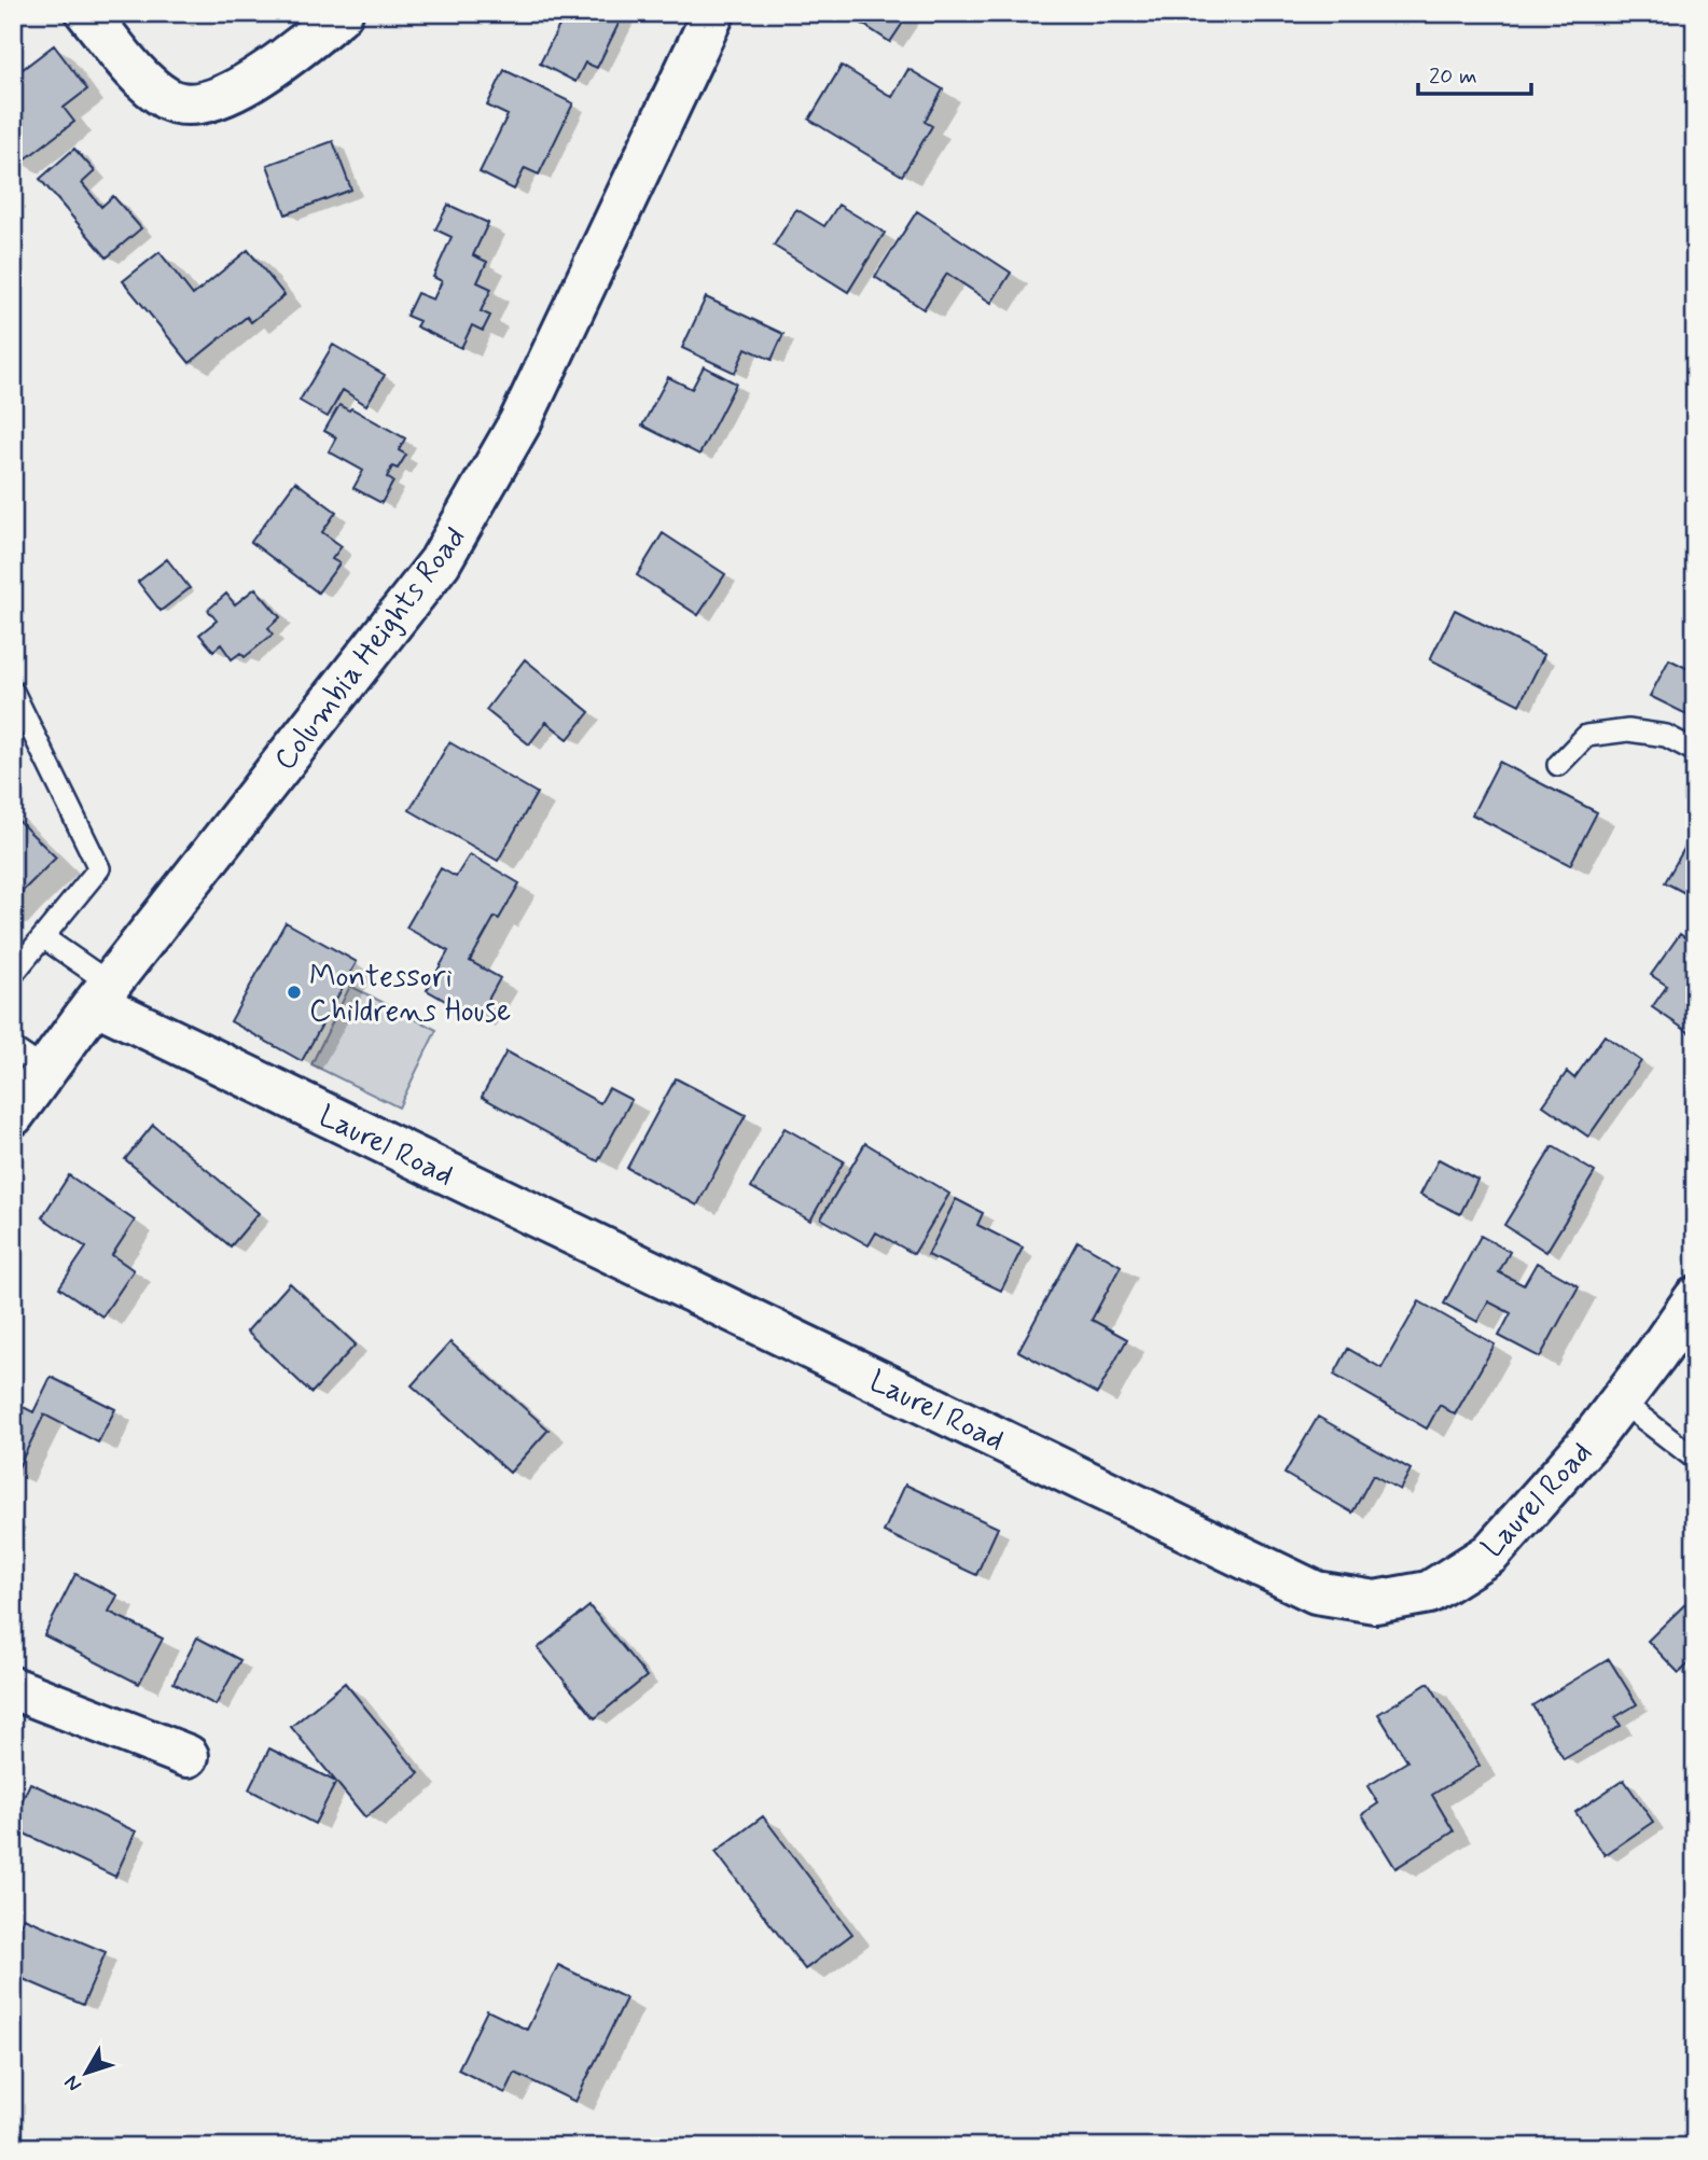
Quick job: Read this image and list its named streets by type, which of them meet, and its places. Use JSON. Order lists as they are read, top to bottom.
{
  "streets": {
    "street": ["Columbia Heights Road", "Laurel Road"]
  },
  "crossings": [
    ["Columbia Heights Road", "Laurel Road"]
  ],
  "places": ["Montessori Childrens House"],
  "scale_bar": "20 m",
  "north": "bottom left"
}
